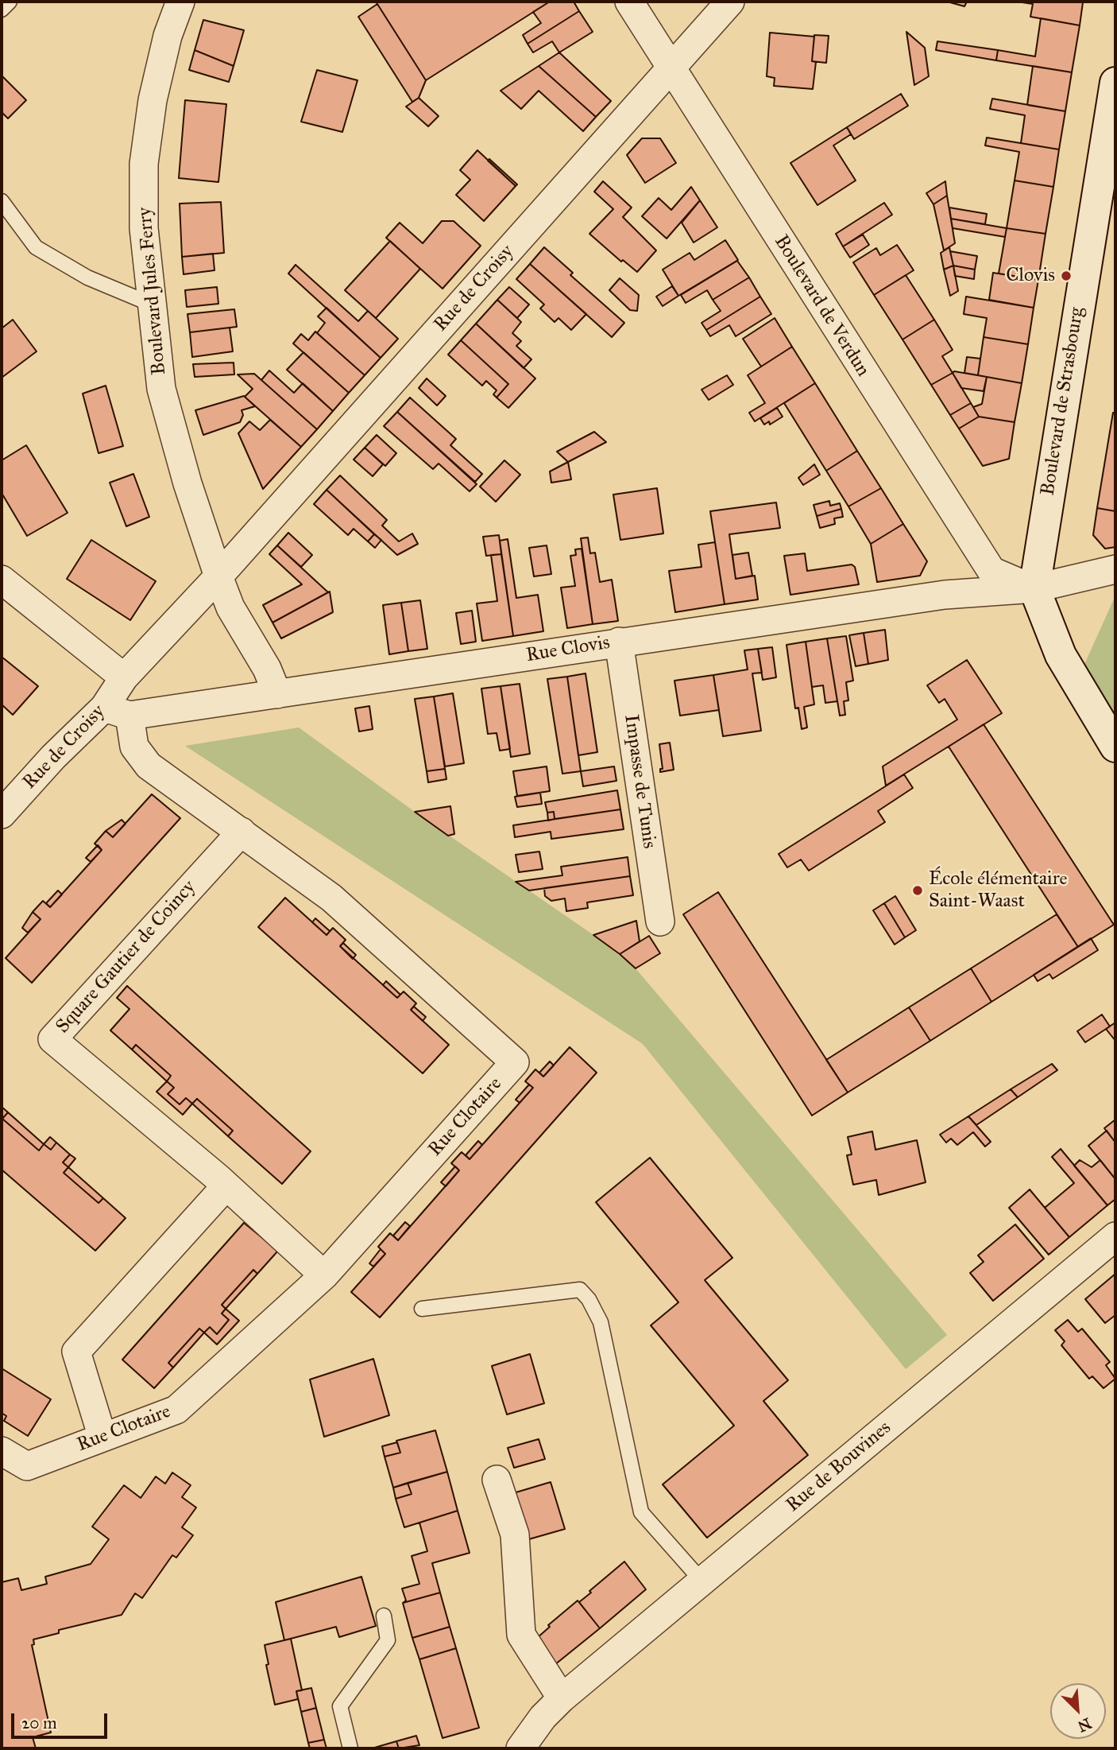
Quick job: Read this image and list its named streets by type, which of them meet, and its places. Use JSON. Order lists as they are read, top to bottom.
{
  "streets": {
    "main road": ["Boulevard de Strasbourg"],
    "street": [
      "Rue de Croisy",
      "Boulevard Jules Ferry",
      "Boulevard de Verdun",
      "Rue Clovis",
      "Impasse de Tunis",
      "Square Gautier de Coincy",
      "Rue Clotaire",
      "Rue de Bouvines"
    ]
  },
  "crossings": [
    ["Rue de Croisy", "Boulevard Jules Ferry"],
    ["Rue de Croisy", "Boulevard de Verdun"],
    ["Rue de Croisy", "Rue Clovis"],
    ["Rue de Croisy", "Rue Clotaire"],
    ["Boulevard de Verdun", "Boulevard de Strasbourg"],
    ["Boulevard de Verdun", "Rue Clovis"],
    ["Boulevard de Strasbourg", "Rue Clovis"],
    ["Rue Clovis", "Impasse de Tunis"],
    ["Rue Clovis", "Rue Clotaire"],
    ["Square Gautier de Coincy", "Rue Clotaire"]
  ],
  "places": ["Clovis", "École élémentaire Saint-Waast"],
  "scale_bar": "20 m",
  "north": "bottom right"
}
